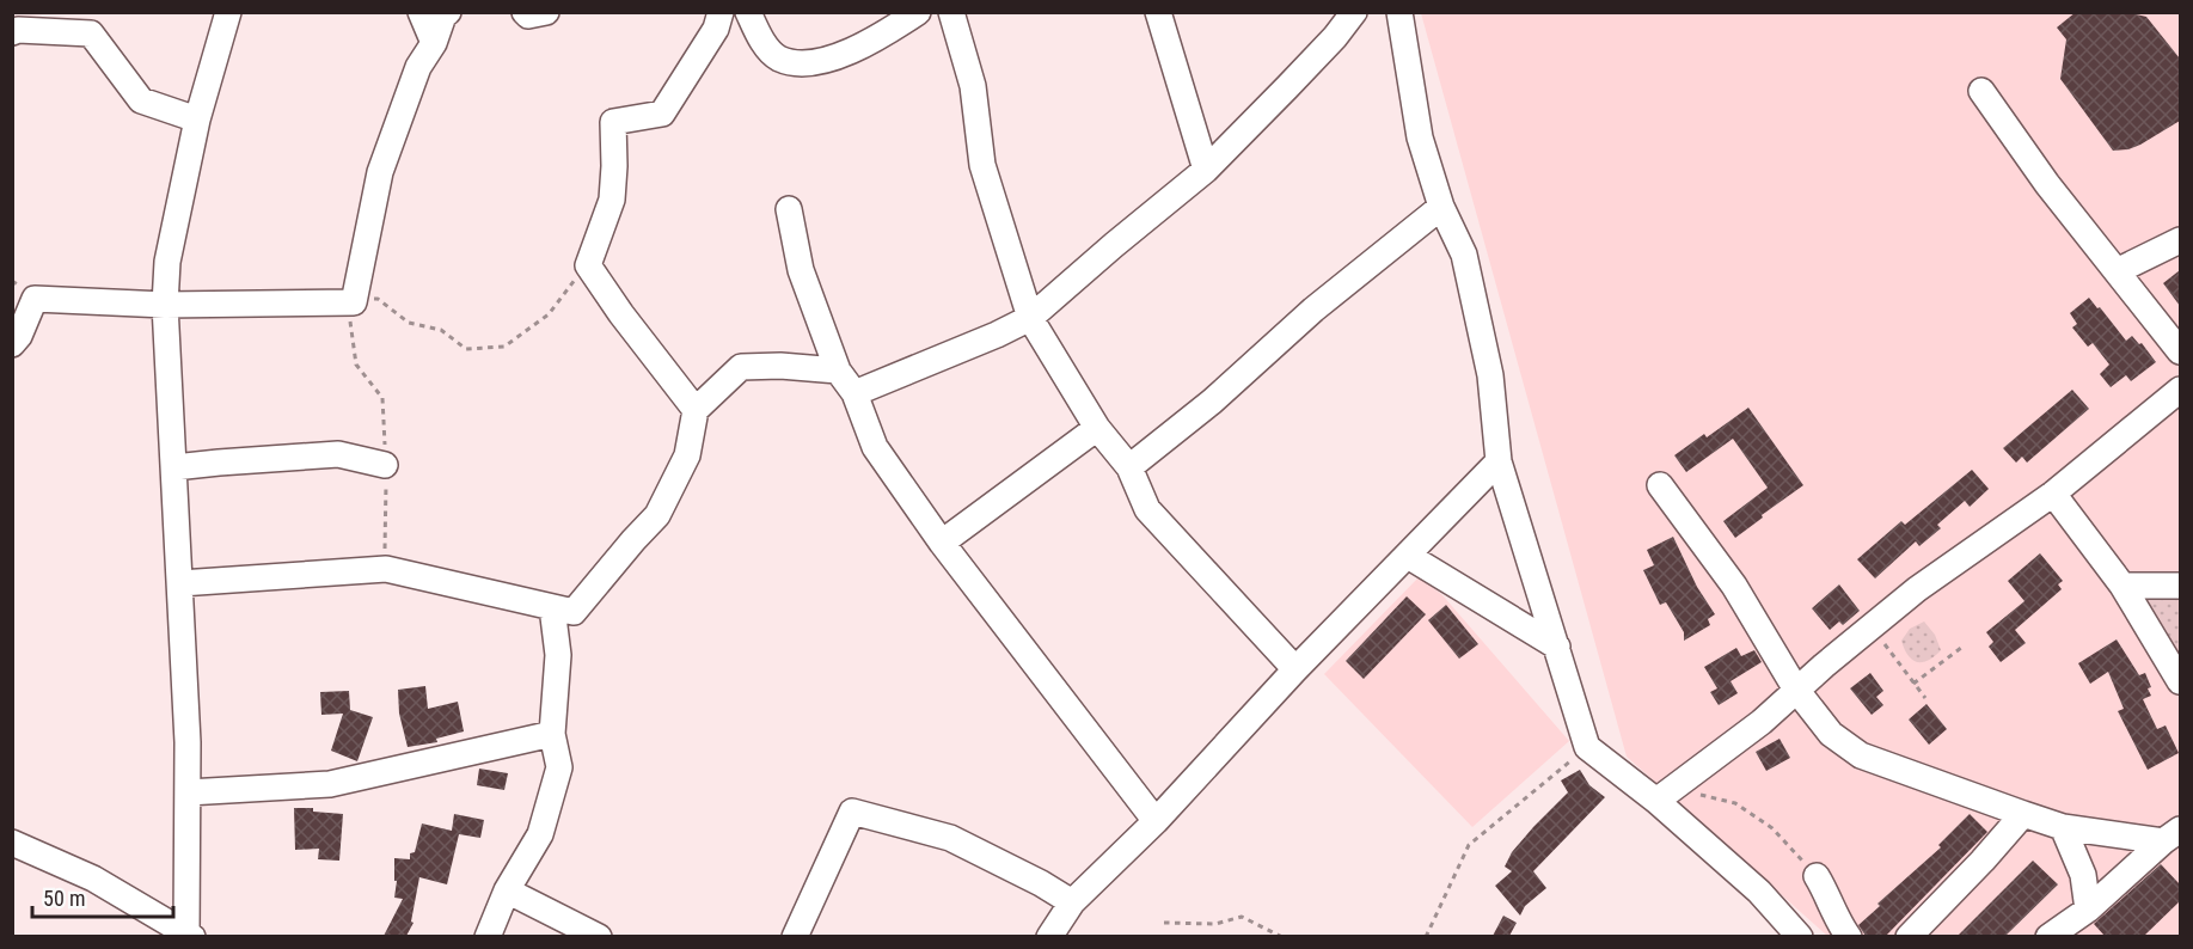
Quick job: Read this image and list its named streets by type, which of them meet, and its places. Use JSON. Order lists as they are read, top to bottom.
{
  "scale_bar": "50 m"
}
